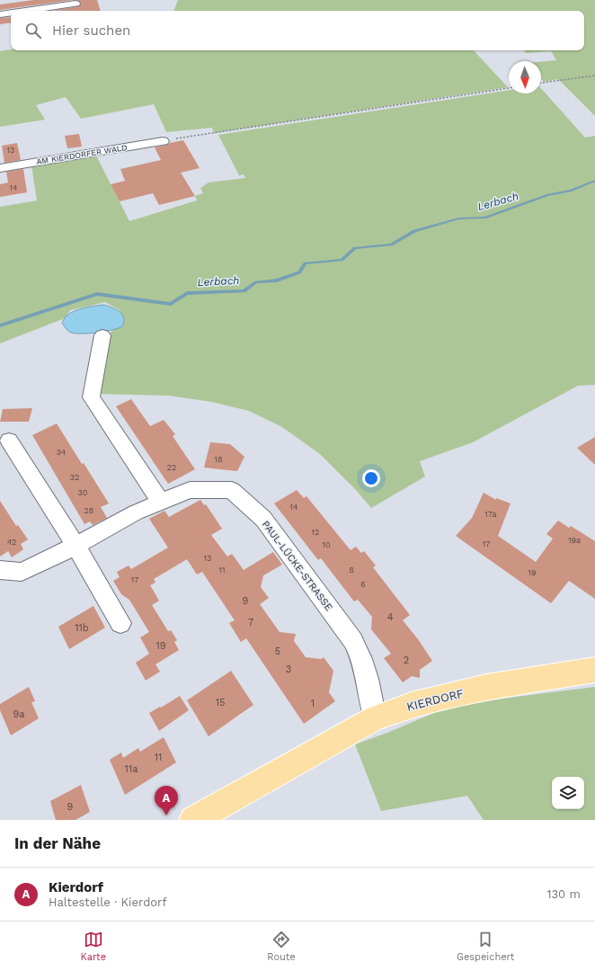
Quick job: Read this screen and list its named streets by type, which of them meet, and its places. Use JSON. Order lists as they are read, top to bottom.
{
  "streets": {
    "main road": ["KIERDORF"],
    "street": ["AM KIERDORFER WALD", "PAUL-LÜCKE-STRASSE"]
  },
  "crossings": [
    ["PAUL-LÜCKE-STRASSE", "KIERDORF"]
  ],
  "water": ["Lerbach"],
  "house_numbers": [
    "13",
    "14",
    "34",
    "18",
    "22",
    "32",
    "30",
    "14",
    "28",
    "17a",
    "12",
    "19a",
    "42",
    "17",
    "10",
    "13",
    "11",
    "8",
    "19",
    "17",
    "6",
    "9",
    "4",
    "7",
    "11b",
    "19",
    "5",
    "2",
    "3",
    "15",
    "1",
    "9a",
    "11",
    "11a",
    "9"
  ],
  "north": "bottom",
  "page": {
    "search": "Hier suchen",
    "pins": "A",
    "heading": "In der Nähe",
    "list": [
      {
        "mark": "A",
        "name": "Kierdorf",
        "note": "Haltestelle · Kierdorf",
        "value": "130 m"
      }
    ],
    "nav": ["Karte", "Route", "Gespeichert"]
  }
}
